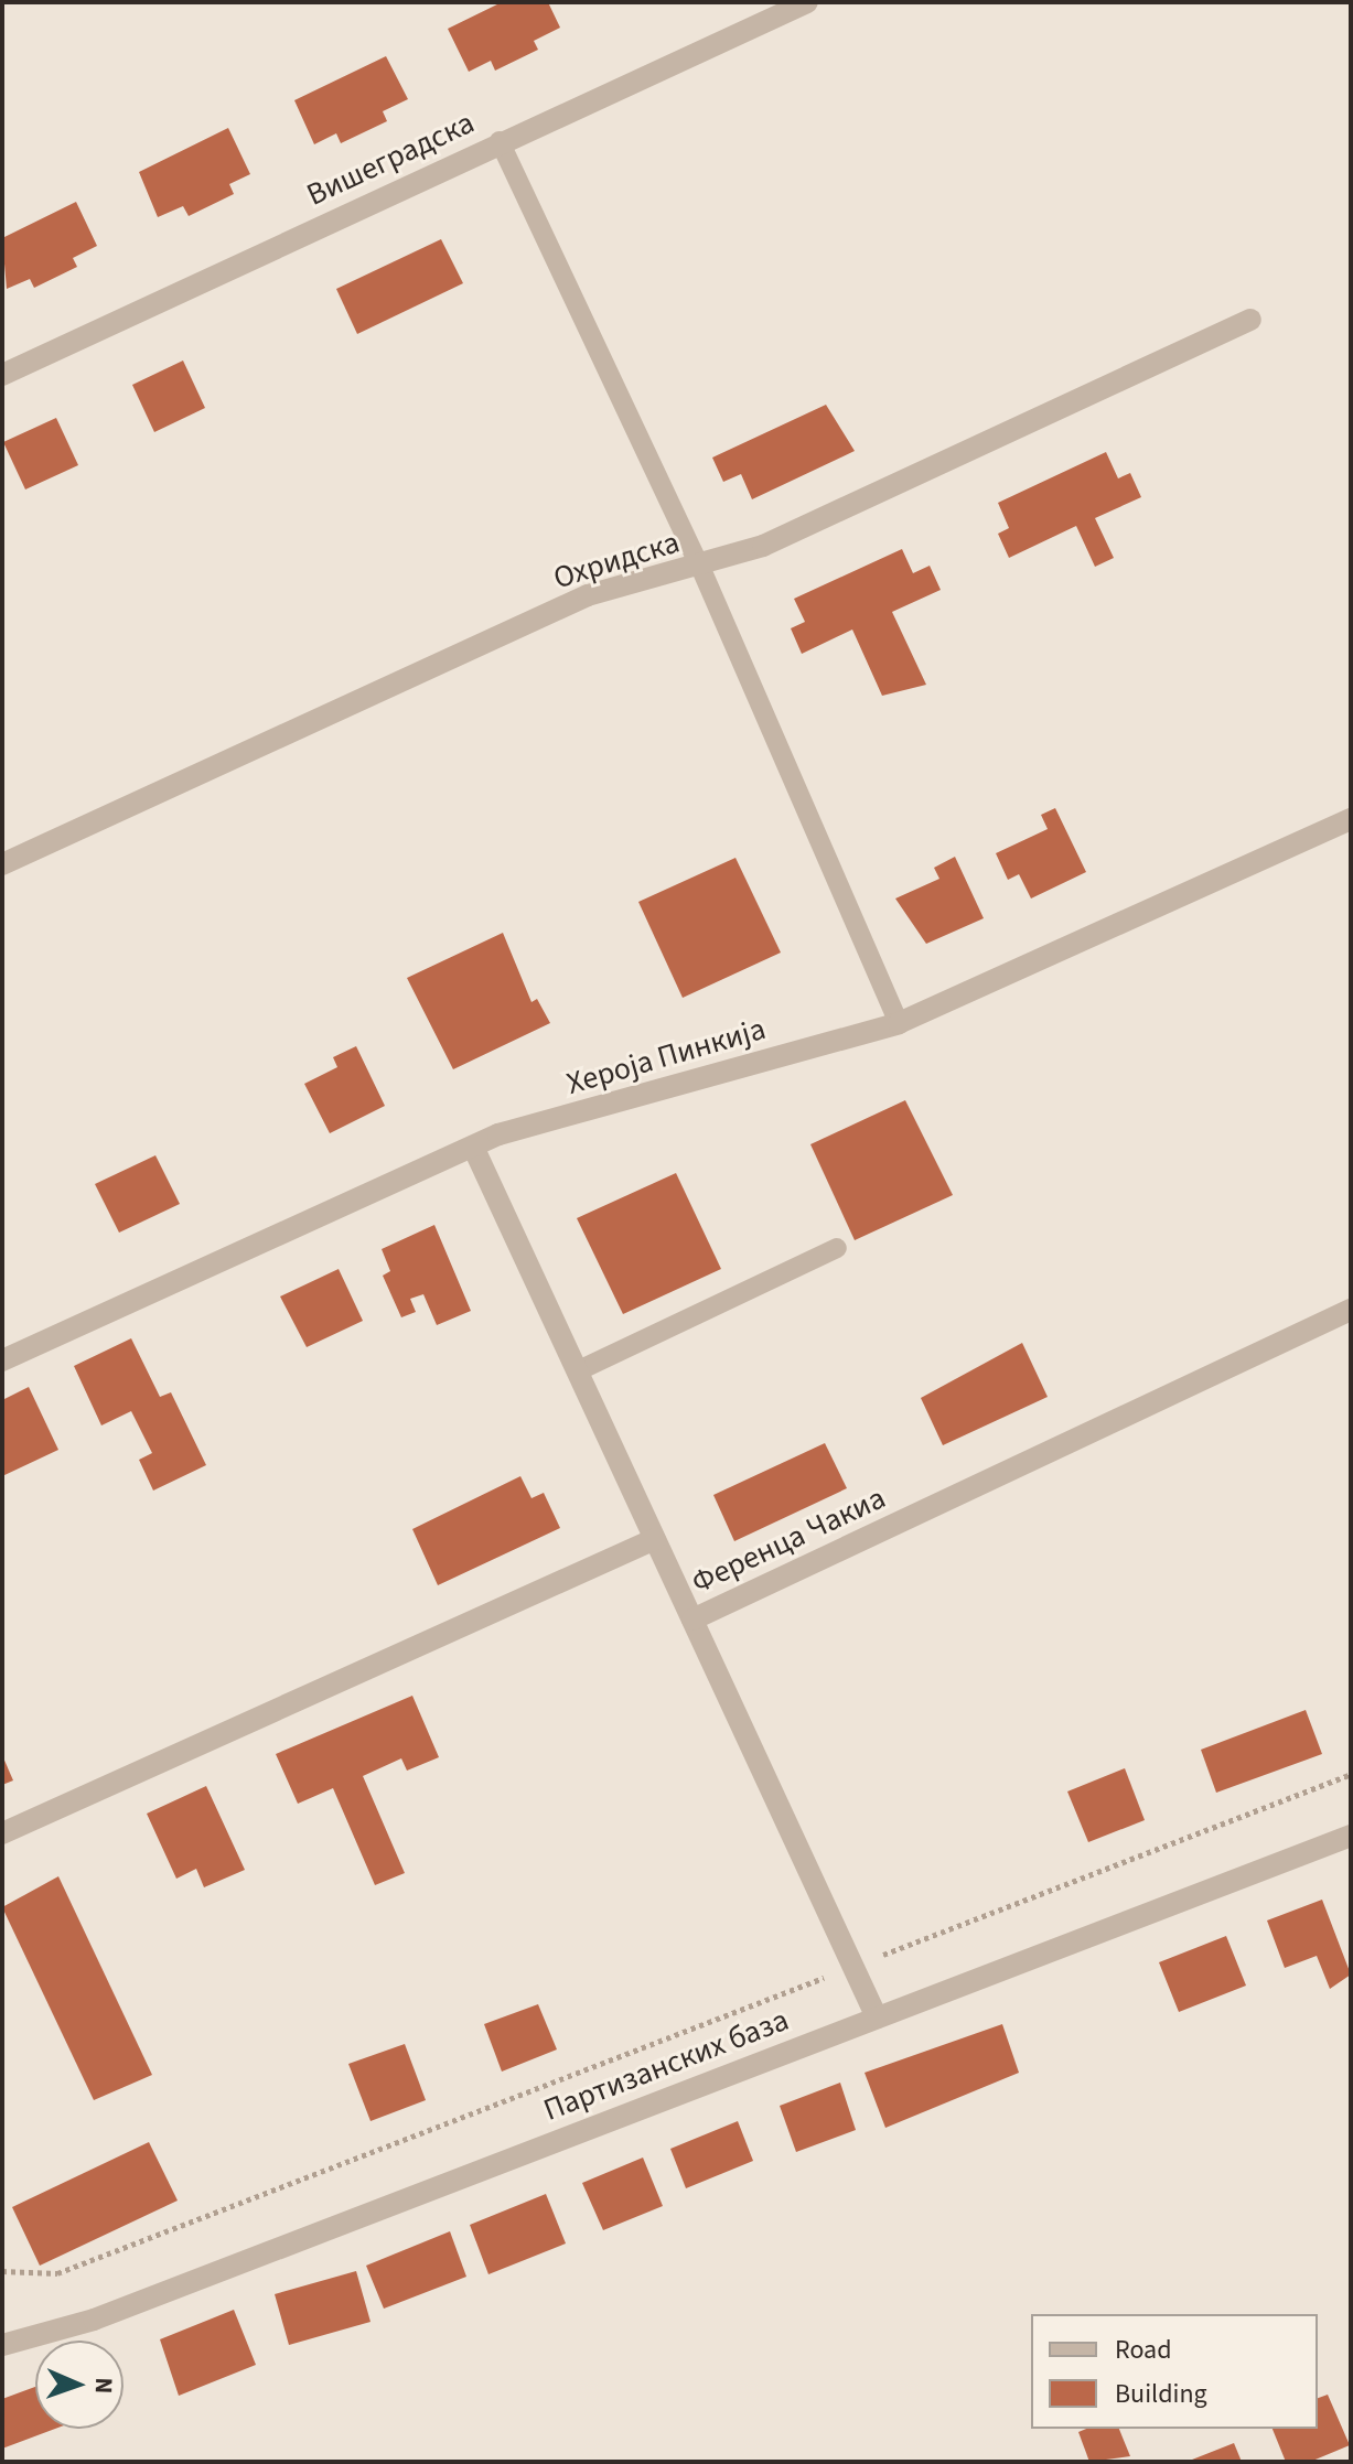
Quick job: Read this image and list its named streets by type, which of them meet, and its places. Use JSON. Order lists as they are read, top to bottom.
{
  "streets": {
    "street": [
      "Вишеградска",
      "Охридска",
      "Хероја Пинкија",
      "Ференца Чакиа",
      "Партизанских база"
    ]
  },
  "legend": ["Road", "Building"],
  "north": "right"
}
